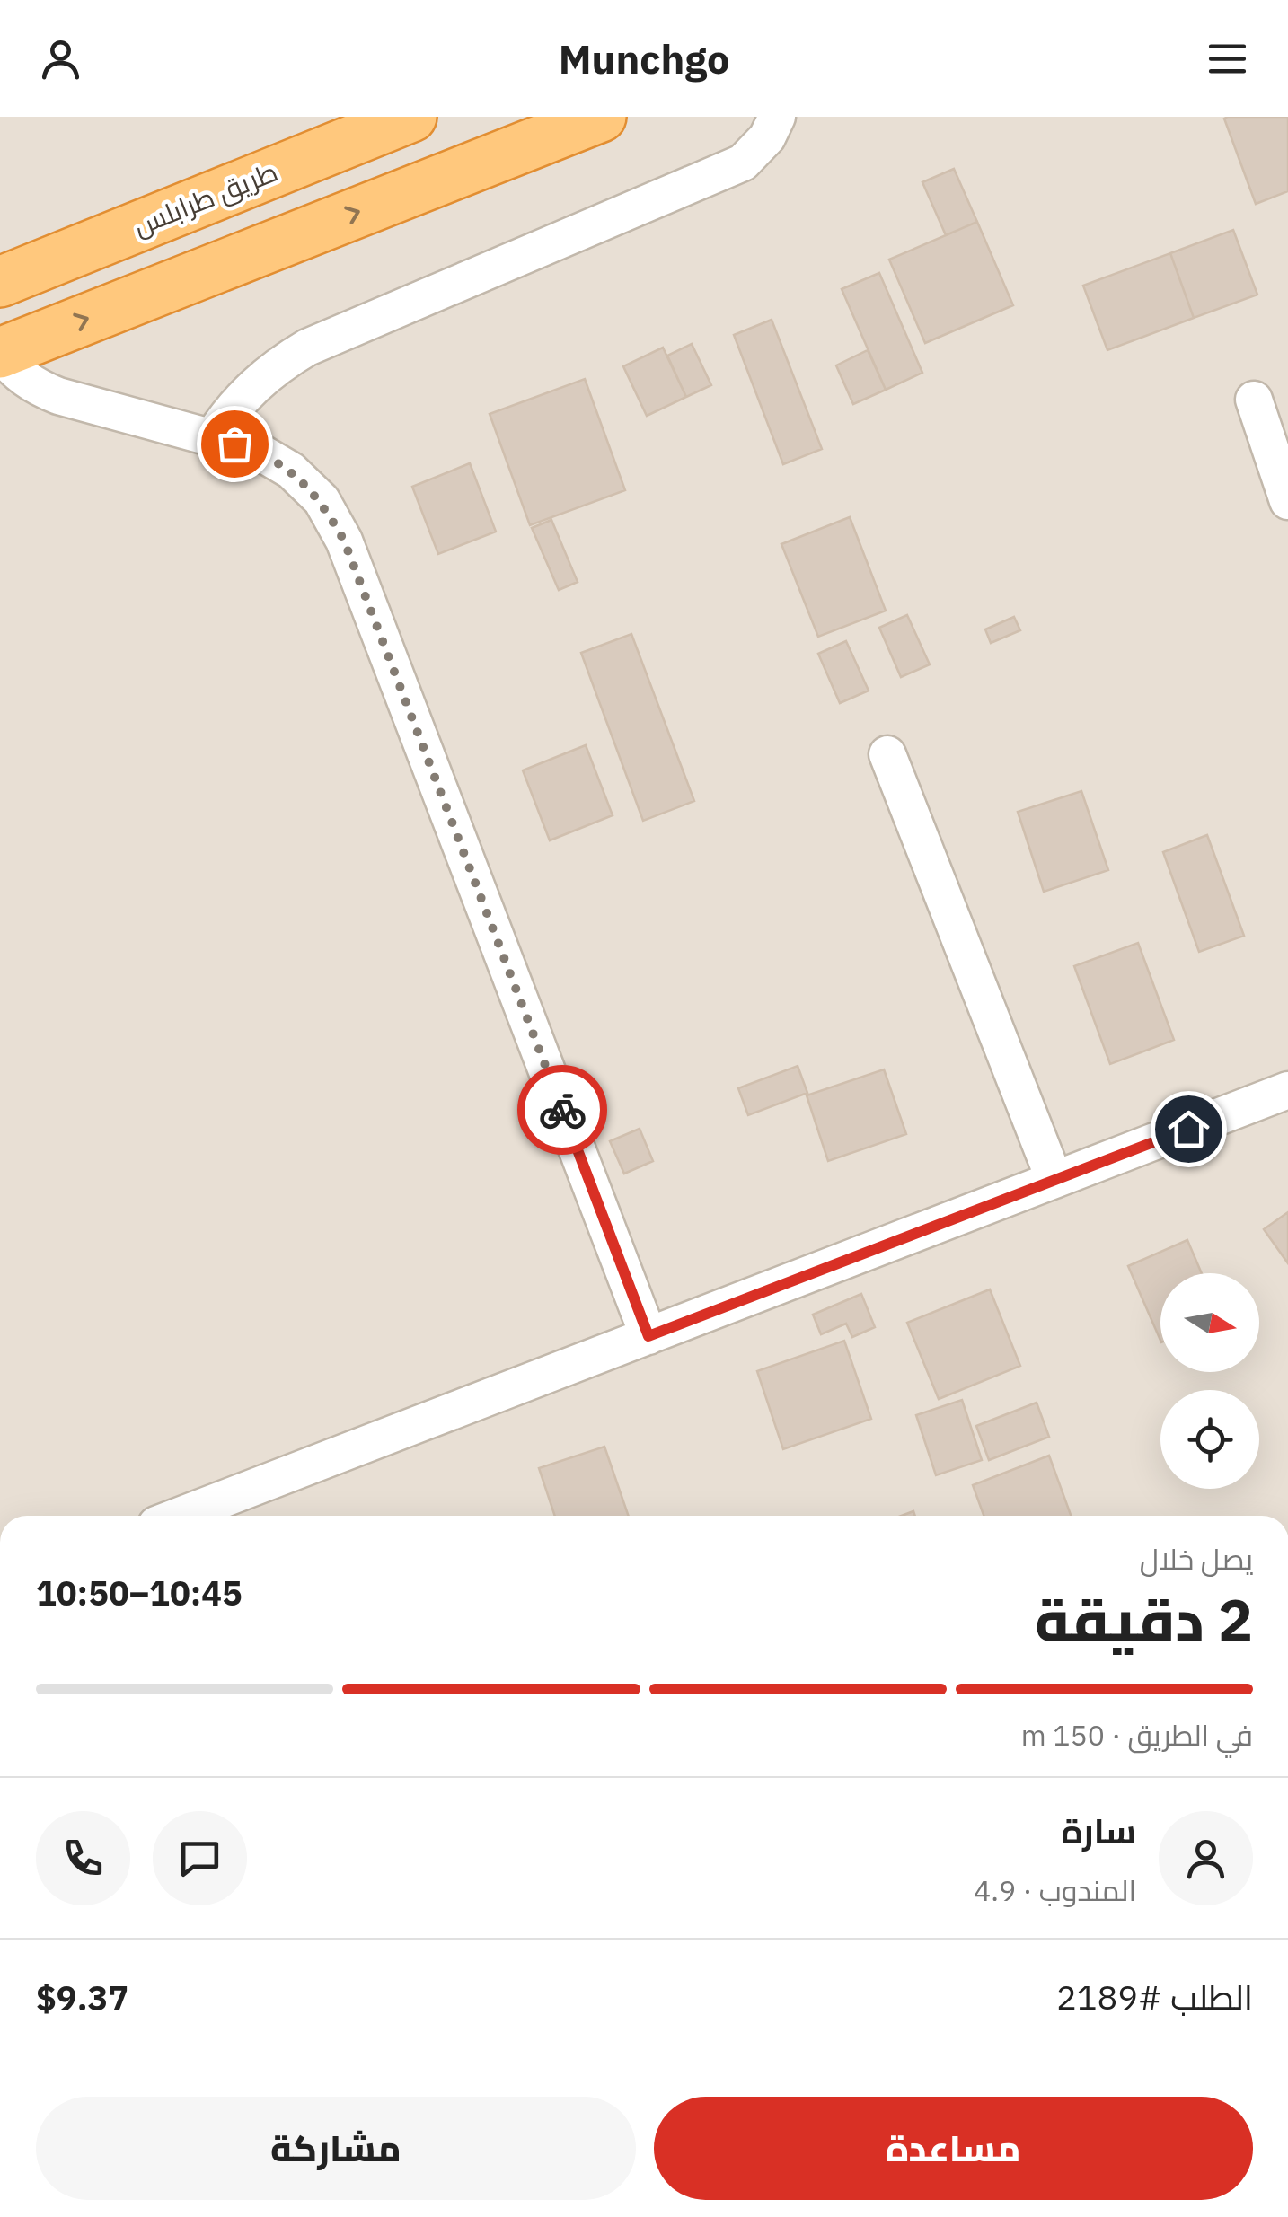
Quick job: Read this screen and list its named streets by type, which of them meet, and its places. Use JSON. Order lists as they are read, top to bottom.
{
  "streets": {
    "highway": ["طريق طرابلس"]
  },
  "north": "right",
  "page": {
    "header": "Munchgo",
    "heading": ["2 دقيقة", "يصل خلال", "10:45–10:50"],
    "panel": [
      "سارة",
      "المندوب · 4.9",
      "الطلب #2189",
      "$9.37"
    ],
    "bar": "في الطريق · 150 m",
    "buttons": ["مساعدة", "مشاركة"]
  }
}
